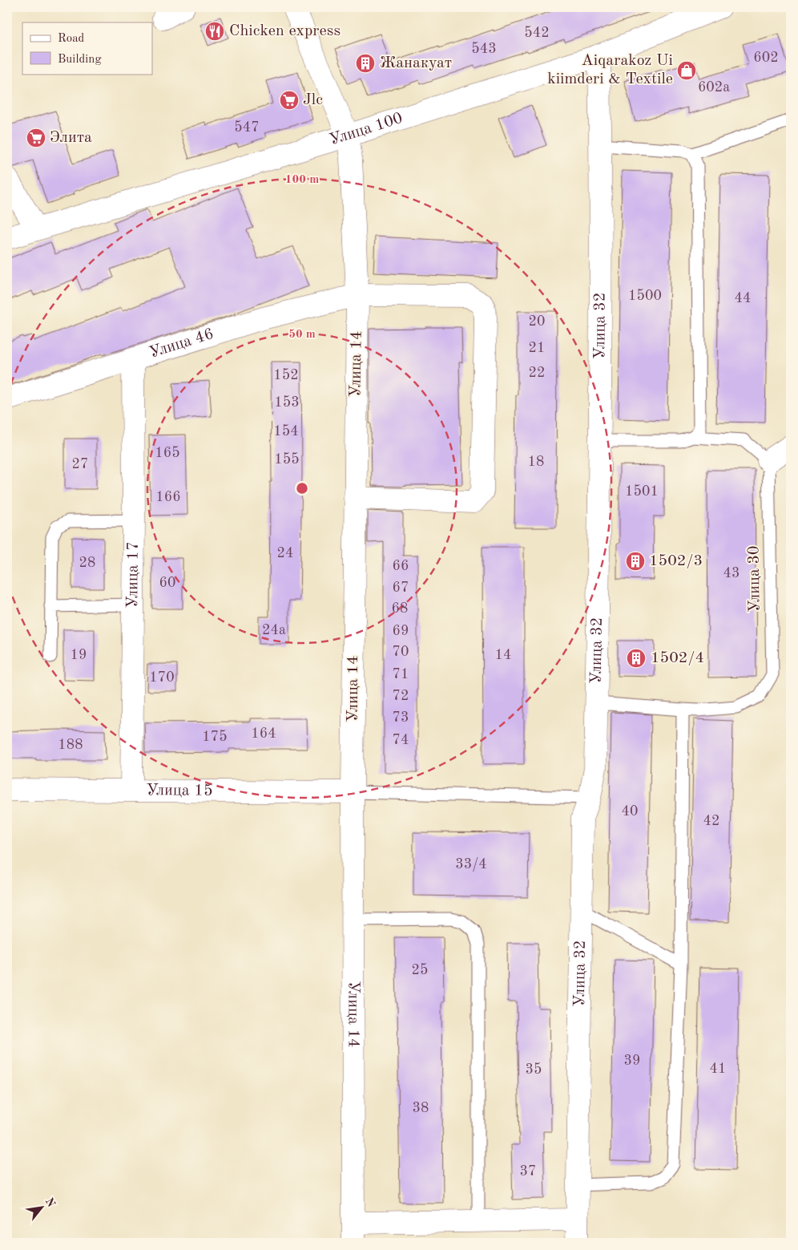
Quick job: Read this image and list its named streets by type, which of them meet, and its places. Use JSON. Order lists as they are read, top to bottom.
{
  "streets": {
    "street": [
      "Улица 100",
      "Улица 32",
      "Улица 46",
      "Улица 14",
      "Улица 17",
      "Улица 15"
    ],
    "lane": ["Улица 30"]
  },
  "crossings": [
    ["Улица 100", "Улица 32"],
    ["Улица 100", "Улица 14"],
    ["Улица 32", "Улица 30"],
    ["Улица 46", "Улица 14"],
    ["Улица 46", "Улица 17"],
    ["Улица 14", "Улица 15"],
    ["Улица 17", "Улица 15"]
  ],
  "places": {
    "restaurant": ["Chicken express"],
    "building": ["Жанакуат", "1502/3", "1502/4"],
    "shop": ["Aiqarakoz Ui kiimderi & Textile"],
    "supermarket": ["Jlc", "Элита"]
  },
  "house_numbers": [
    "542",
    "543",
    "602",
    "602а",
    "547",
    "1500",
    "44",
    "20",
    "21",
    "22",
    "152",
    "153",
    "154",
    "165",
    "155",
    "18",
    "27",
    "1501",
    "166",
    "24",
    "28",
    "66",
    "43",
    "60",
    "67",
    "68",
    "24а",
    "69",
    "70",
    "19",
    "14",
    "71",
    "170",
    "72",
    "73",
    "164",
    "175",
    "74",
    "188",
    "40",
    "42",
    "33/4",
    "25",
    "39",
    "41",
    "35",
    "38",
    "37"
  ],
  "legend": ["Road", "Building"],
  "north": "top right",
  "rings": ["100 m", "50 m"]
}
